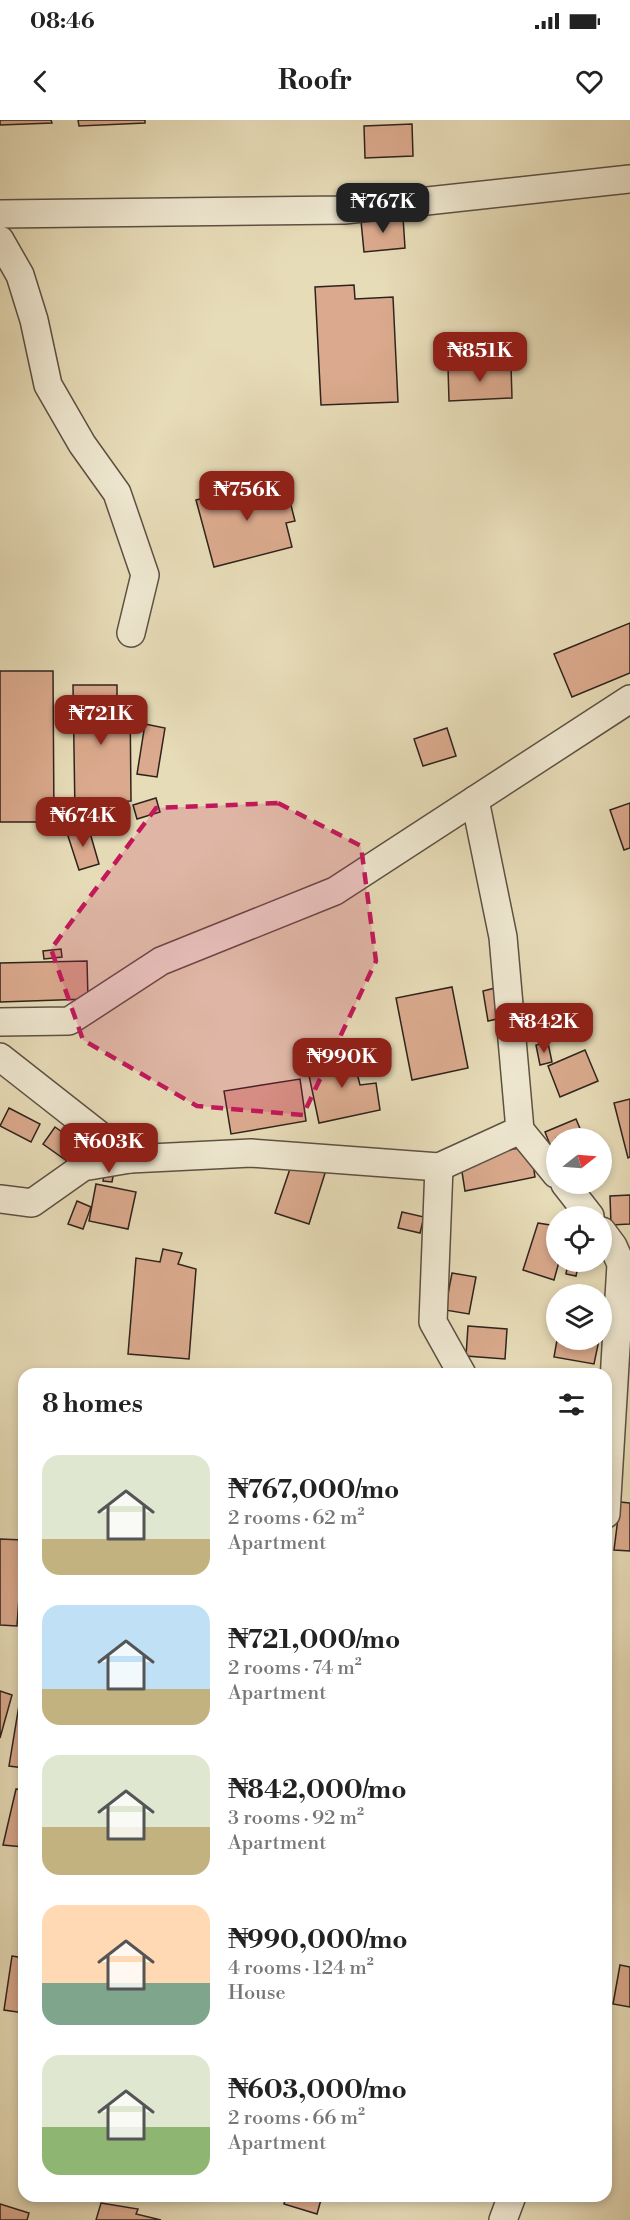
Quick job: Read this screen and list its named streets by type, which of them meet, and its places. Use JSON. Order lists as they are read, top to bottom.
{
  "north": "right",
  "page": {
    "status": "08:46",
    "header": "Roofr",
    "price": [
      "₦767K",
      "₦851K",
      "₦756K",
      "₦721K",
      "₦674K",
      "₦842K",
      "₦990K",
      "₦603K"
    ],
    "heading": "8 homes",
    "list": [
      {
        "name": "₦767,000/mo",
        "note": "2 rooms · 62 m² · Apartment"
      },
      {
        "name": "₦721,000/mo",
        "note": "2 rooms · 74 m² · Apartment"
      },
      {
        "name": "₦842,000/mo",
        "note": "3 rooms · 92 m² · Apartment"
      },
      {
        "name": "₦990,000/mo",
        "note": "4 rooms · 124 m² · House"
      },
      {
        "name": "₦603,000/mo",
        "note": "2 rooms · 66 m² · Apartment"
      }
    ]
  }
}
